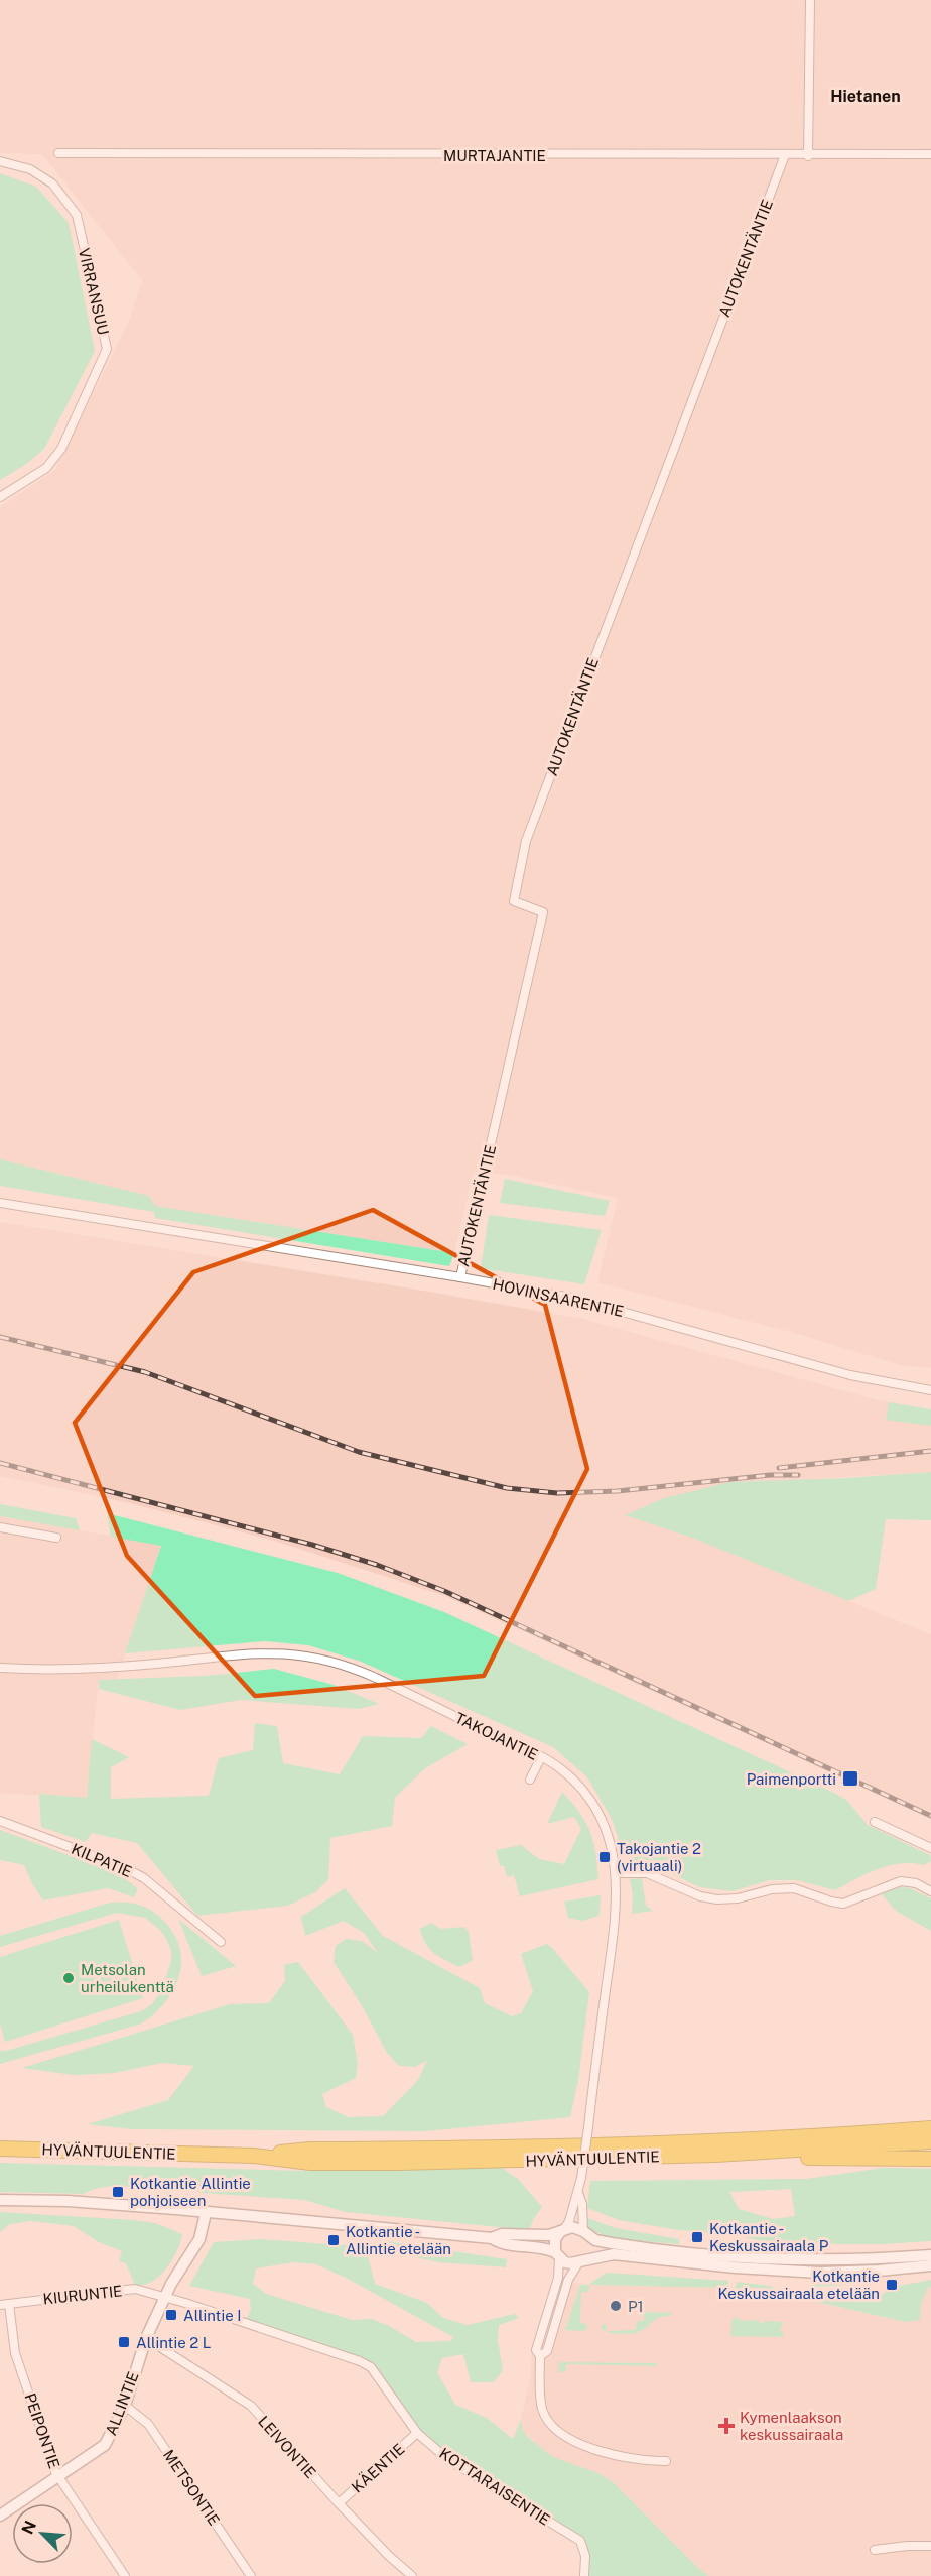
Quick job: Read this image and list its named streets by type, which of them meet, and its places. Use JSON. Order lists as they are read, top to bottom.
{
  "streets": {
    "highway": ["HYVÄNTUULENTIE"],
    "street": [
      "MURTAJANTIE",
      "AUTOKENTÄNTIE",
      "VIRRANSUU",
      "HOVINSAARENTIE",
      "TAKOJANTIE",
      "KILPATIE",
      "KIURUNTIE",
      "ALLINTIE",
      "PEIPONTIE",
      "LEIVONTIE",
      "KÄENTIE",
      "KOTTARAISENTIE",
      "METSONTIE"
    ]
  },
  "crossings": [
    ["MURTAJANTIE", "AUTOKENTÄNTIE"],
    ["AUTOKENTÄNTIE", "HOVINSAARENTIE"],
    ["KIURUNTIE", "ALLINTIE"],
    ["KIURUNTIE", "PEIPONTIE"],
    ["KIURUNTIE", "KOTTARAISENTIE"],
    ["ALLINTIE", "PEIPONTIE"],
    ["ALLINTIE", "LEIVONTIE"],
    ["ALLINTIE", "KOTTARAISENTIE"],
    ["ALLINTIE", "METSONTIE"],
    ["LEIVONTIE", "KÄENTIE"],
    ["KÄENTIE", "KOTTARAISENTIE"]
  ],
  "districts": ["Hietanen"],
  "places": {
    "transit": [
      "Paimenportti",
      "Takojantie 2 (virtuaali)",
      "Kotkantie Allintie pohjoiseen",
      "Kotkantie - Keskussairaala P",
      "Kotkantie - Allintie etelään",
      "Kotkantie Keskussairaala etelään",
      "Allintie I",
      "Allintie 2 L"
    ],
    "other": ["Metsolan urheilukenttä", "P1"],
    "health": ["Kymenlaakson keskussairaala"]
  },
  "north": "top left"
}
